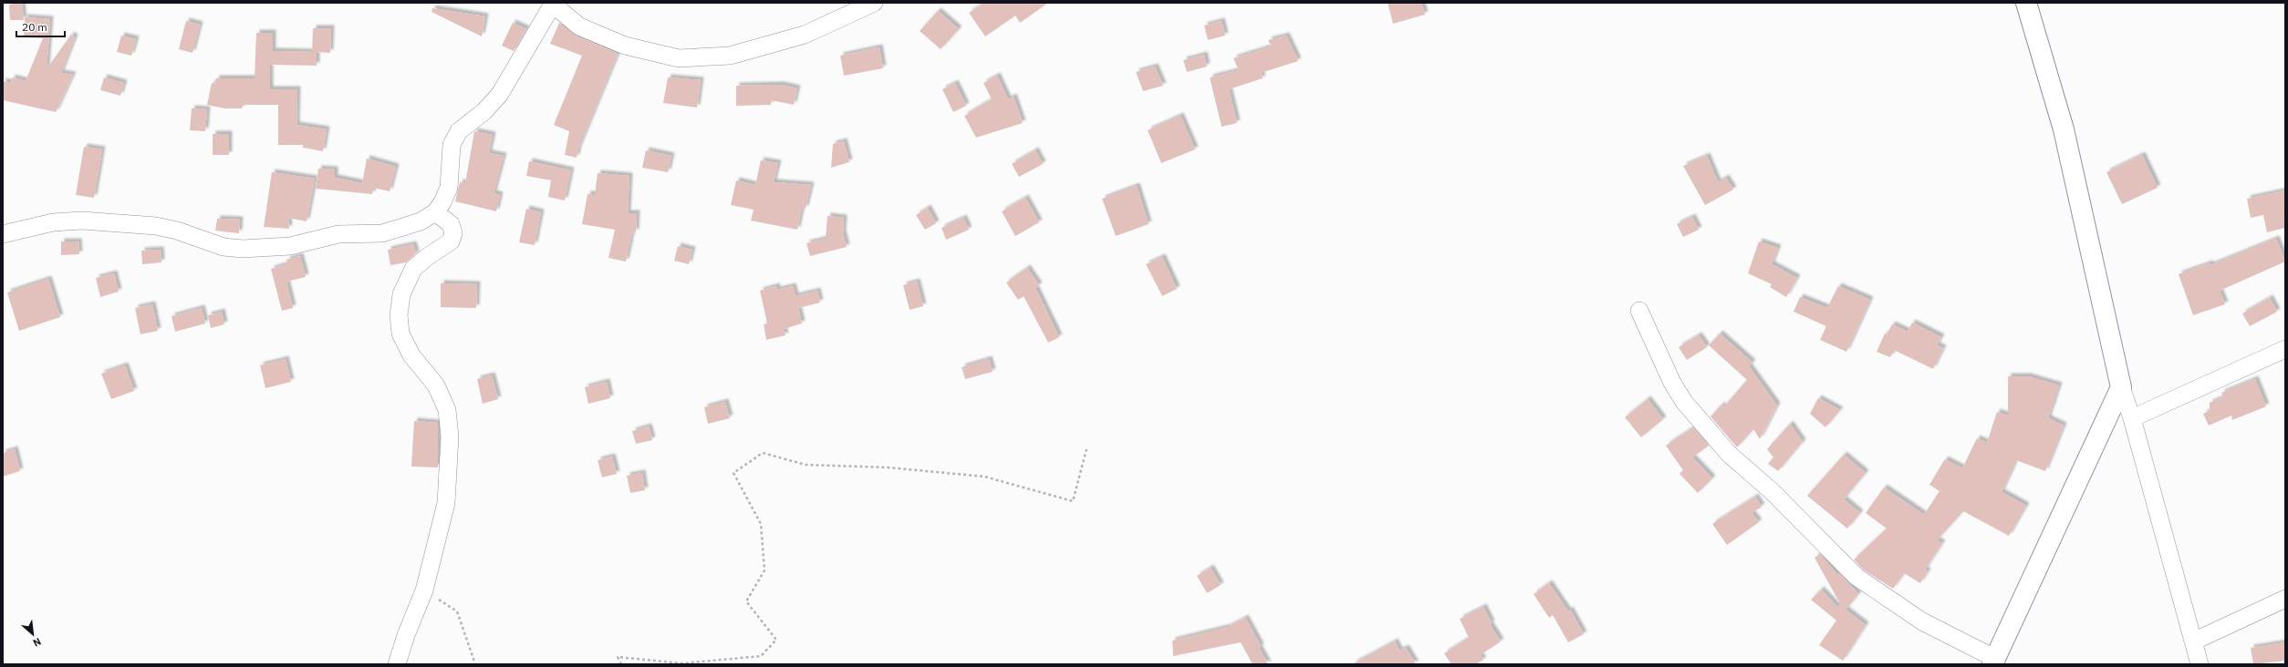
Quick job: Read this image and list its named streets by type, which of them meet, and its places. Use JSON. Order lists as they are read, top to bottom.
{
  "scale_bar": "20 m",
  "north": "bottom right"
}
